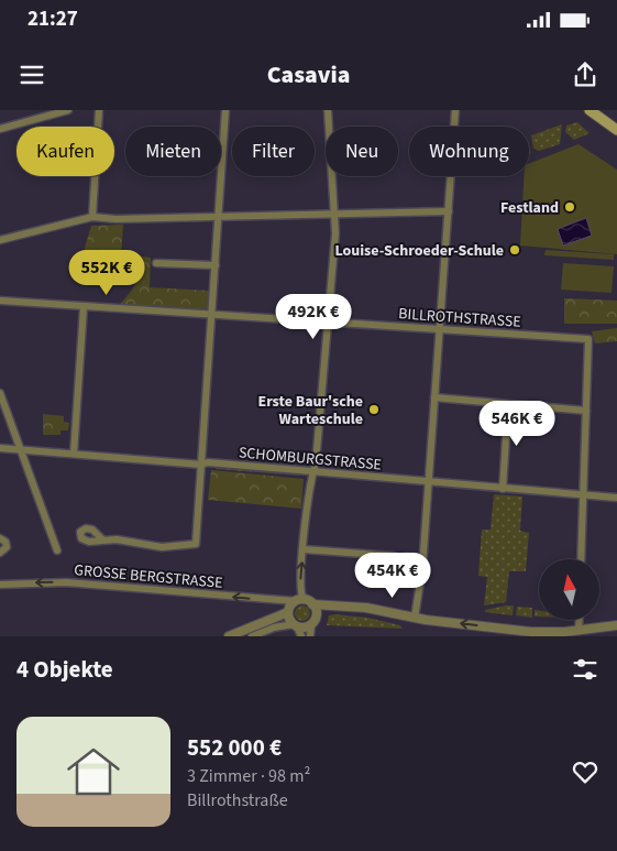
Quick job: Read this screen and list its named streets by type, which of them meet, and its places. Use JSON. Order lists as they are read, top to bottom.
{
  "streets": {
    "street": ["BILLROTHSTRASSE", "SCHOMBURGSTRASSE", "GROSSE BERGSTRASSE"]
  },
  "places": ["Festland", "Louise-Schroeder-Schule", "Erste Baur'sche Warteschule"],
  "north": "top",
  "page": {
    "status": "21:27",
    "header": "Casavia",
    "chip": [
      "Kaufen",
      "Mieten",
      "Filter",
      "Neu",
      "Wohnung"
    ],
    "price": [
      "552K €",
      "492K €",
      "546K €",
      "454K €"
    ],
    "heading": "4 Objekte",
    "list": [
      {
        "name": "552 000 €",
        "note": "3 Zimmer · 98 m² · Billrothstraße"
      }
    ]
  }
}
